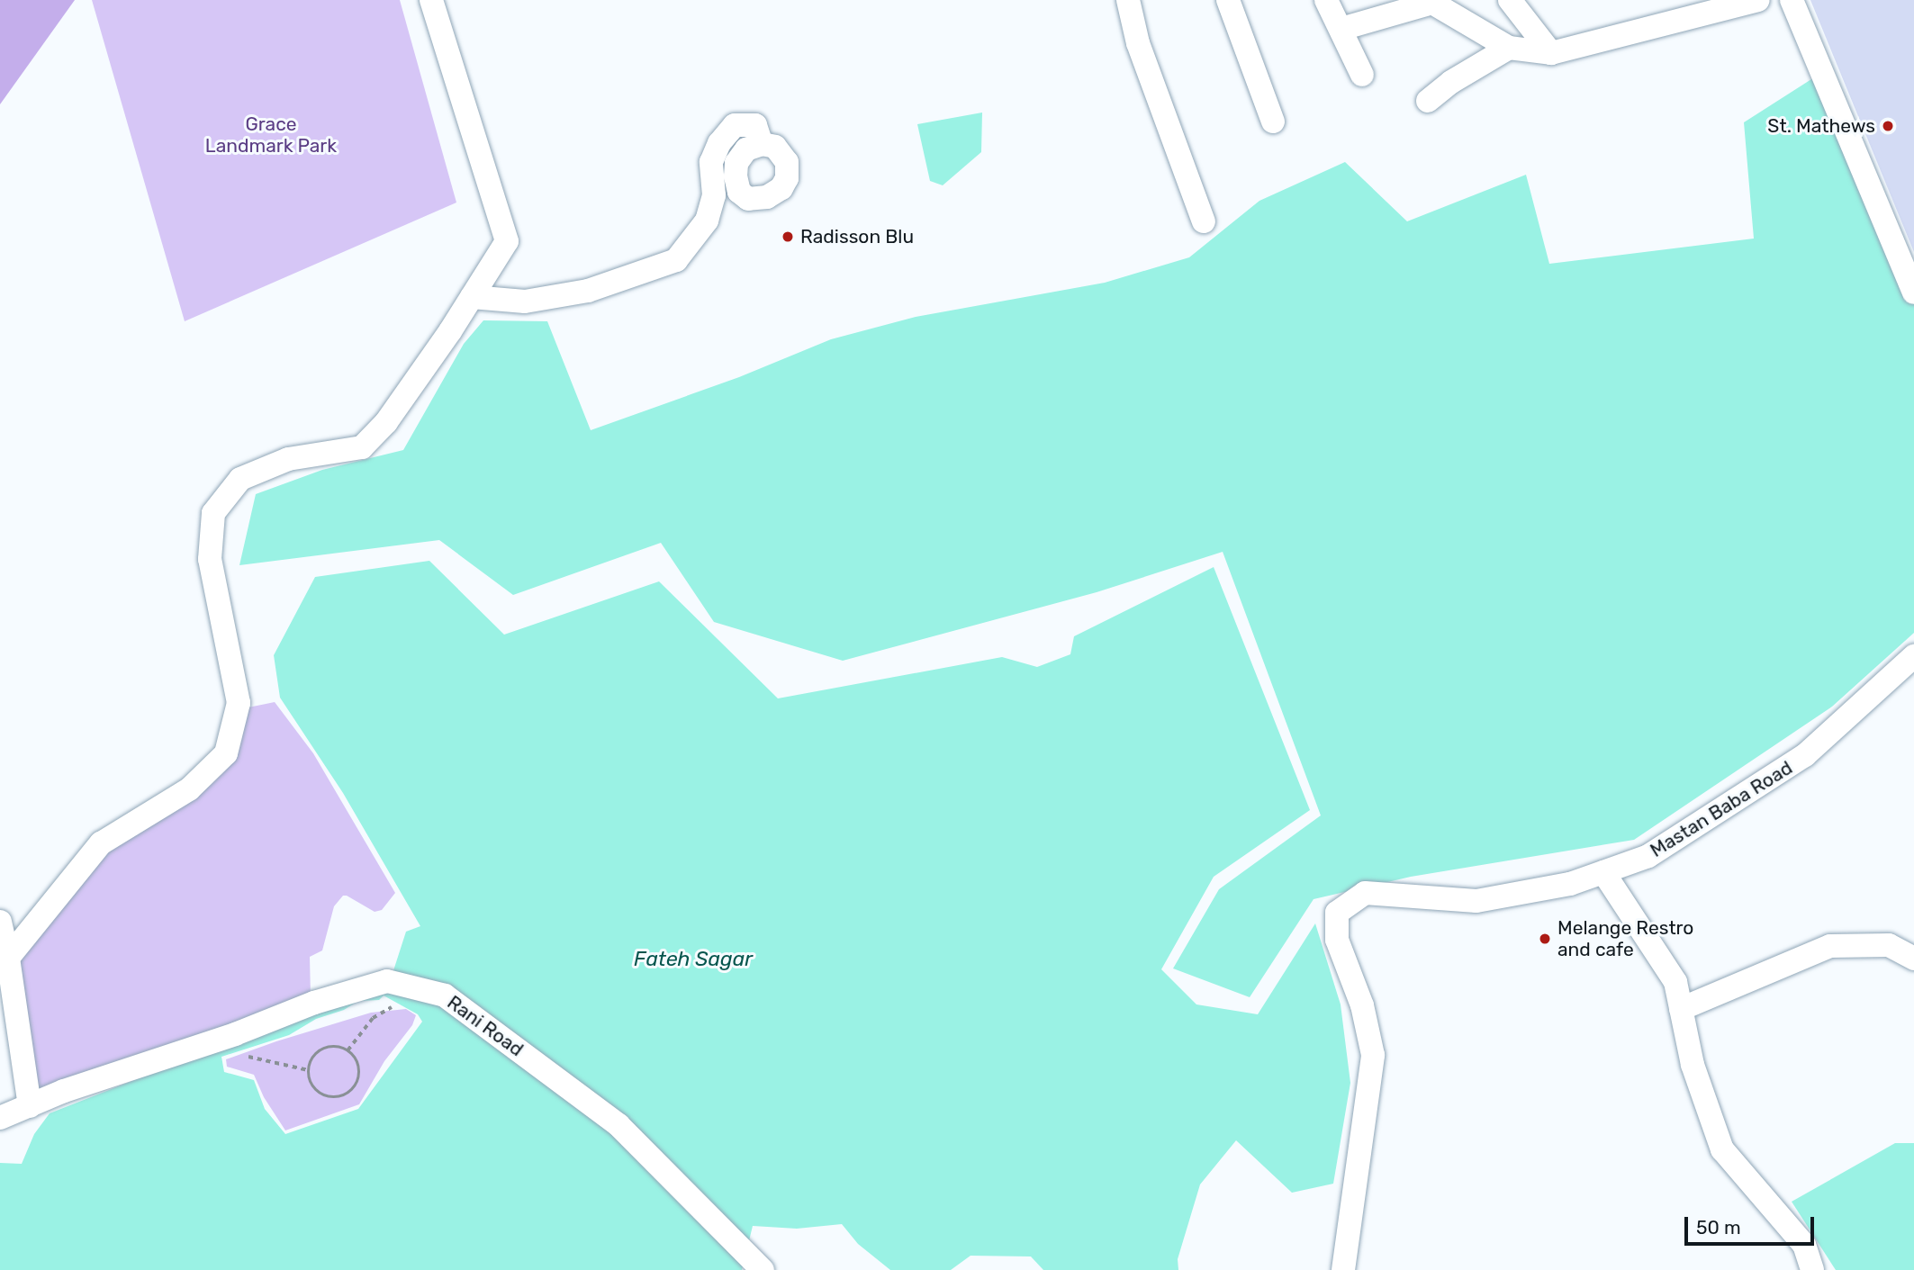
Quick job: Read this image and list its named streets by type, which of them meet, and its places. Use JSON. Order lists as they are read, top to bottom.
{
  "streets": {
    "street": ["Mastan Baba Road", "Rani Road"]
  },
  "water": ["Fateh Sagar"],
  "parks": ["Grace Landmark Park"],
  "places": ["St. Mathews", "Radisson Blu", "Melange Restro and cafe"],
  "scale_bar": "50 m"
}
